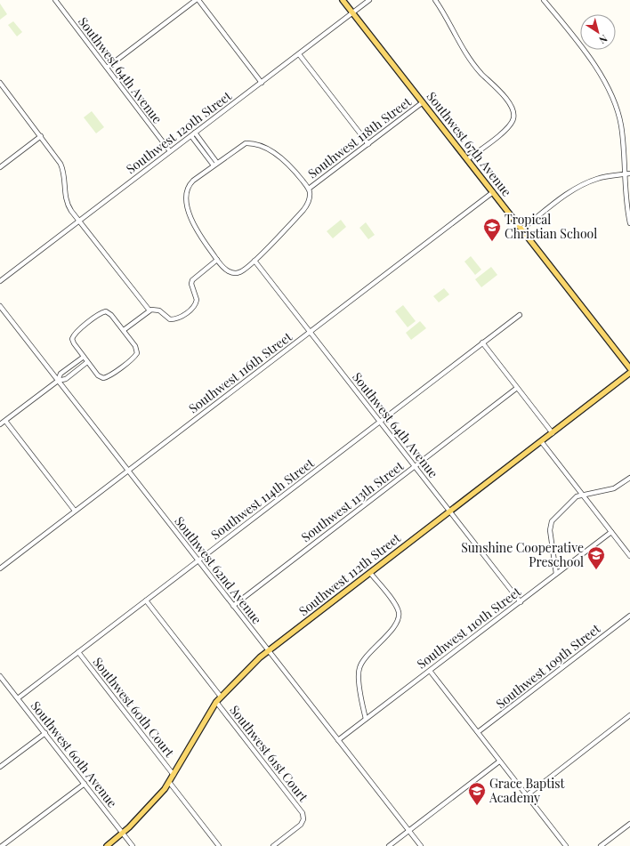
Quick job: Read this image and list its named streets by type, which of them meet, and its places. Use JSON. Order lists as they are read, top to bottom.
{
  "streets": {
    "main road": ["Southwest 67th Avenue", "Southwest 112th Street"],
    "street": [
      "Southwest 64th Avenue",
      "Southwest 120th Street",
      "Southwest 118th Street",
      "Southwest 116th Street",
      "Southwest 114th Street",
      "Southwest 113th Street",
      "Southwest 62nd Avenue",
      "Southwest 110th Street",
      "Southwest 109th Street",
      "Southwest 60th Court",
      "Southwest 61st Court",
      "Southwest 60th Avenue"
    ]
  },
  "crossings": [
    ["Southwest 64th Avenue", "Southwest 120th Street"],
    ["Southwest 64th Avenue", "Southwest 118th Street"],
    ["Southwest 64th Avenue", "Southwest 116th Street"],
    ["Southwest 64th Avenue", "Southwest 114th Street"],
    ["Southwest 64th Avenue", "Southwest 113th Street"],
    ["Southwest 64th Avenue", "Southwest 112th Street"],
    ["Southwest 64th Avenue", "Southwest 110th Street"],
    ["Southwest 120th Street", "Southwest 67th Avenue"],
    ["Southwest 118th Street", "Southwest 67th Avenue"],
    ["Southwest 67th Avenue", "Southwest 116th Street"],
    ["Southwest 116th Street", "Southwest 62nd Avenue"],
    ["Southwest 114th Street", "Southwest 62nd Avenue"],
    ["Southwest 114th Street", "Southwest 60th Court"],
    ["Southwest 114th Street", "Southwest 61st Court"],
    ["Southwest 114th Street", "Southwest 60th Avenue"],
    ["Southwest 113th Street", "Southwest 62nd Avenue"],
    ["Southwest 62nd Avenue", "Southwest 112th Street"],
    ["Southwest 62nd Avenue", "Southwest 110th Street"],
    ["Southwest 112th Street", "Southwest 60th Court"],
    ["Southwest 112th Street", "Southwest 61st Court"],
    ["Southwest 112th Street", "Southwest 60th Avenue"]
  ],
  "places": {
    "school or university": ["Tropical Christian School", "Sunshine Cooperative Preschool", "Grace Baptist Academy"]
  },
  "north": "bottom right"
}
